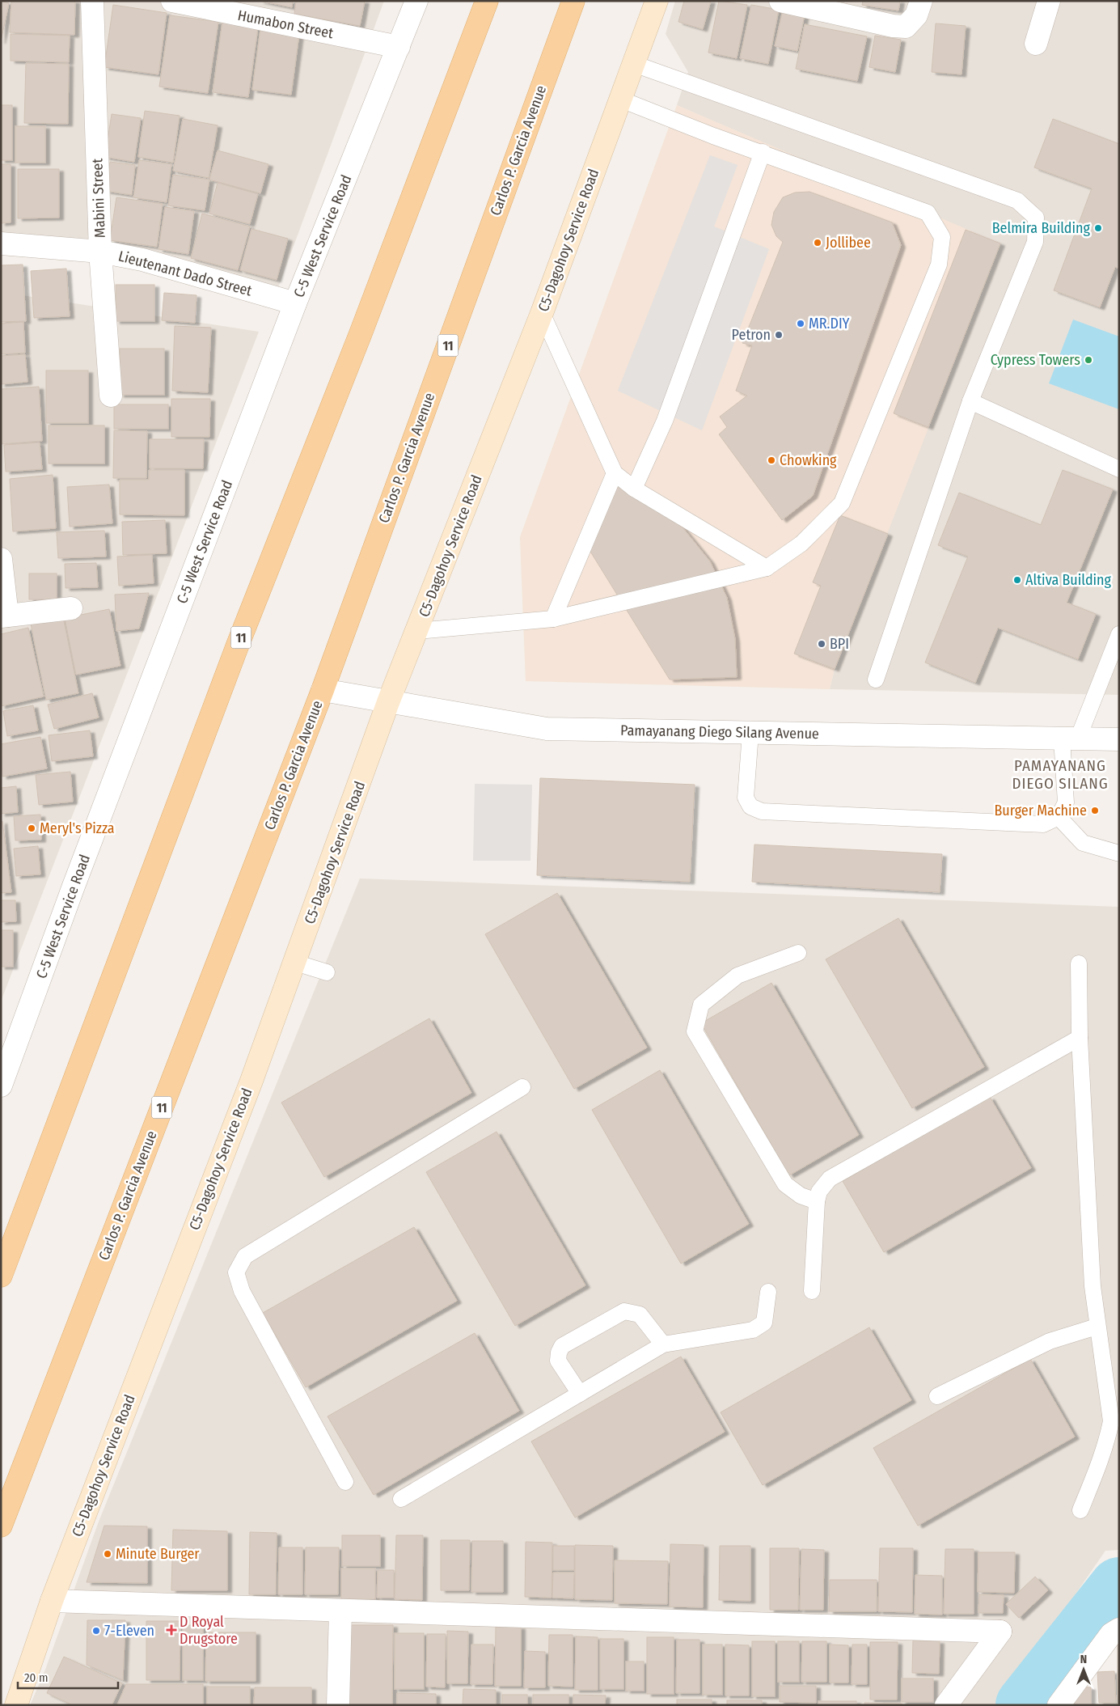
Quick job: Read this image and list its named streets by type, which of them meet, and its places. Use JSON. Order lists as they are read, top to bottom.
{
  "streets": {
    "main road": ["Carlos P. Garcia Avenue", "C5-Dagohoy Service Road", "11"],
    "street": [
      "Humabon Street",
      "Mabini Street",
      "C-5 West Service Road",
      "Lieutenant Dado Street",
      "Pamayanang Diego Silang Avenue"
    ]
  },
  "crossings": [
    ["Humabon Street", "C-5 West Service Road"],
    ["Carlos P. Garcia Avenue", "Pamayanang Diego Silang Avenue"],
    ["Mabini Street", "Lieutenant Dado Street"],
    ["C-5 West Service Road", "Lieutenant Dado Street"],
    ["C5-Dagohoy Service Road", "Pamayanang Diego Silang Avenue"]
  ],
  "districts": ["PAMAYANANG DIEGO SILANG"],
  "places": {
    "other": [
      "Belmira Building",
      "Jollibee",
      "MR.DIY",
      "Petron",
      "Cypress Towers",
      "Chowking",
      "Altiva Building",
      "BPI",
      "Burger Machine",
      "Meryl's Pizza",
      "Minute Burger",
      "7-Eleven"
    ],
    "health": ["D Royal Drugstore"]
  },
  "scale_bar": "20 m",
  "north": "top"
}
